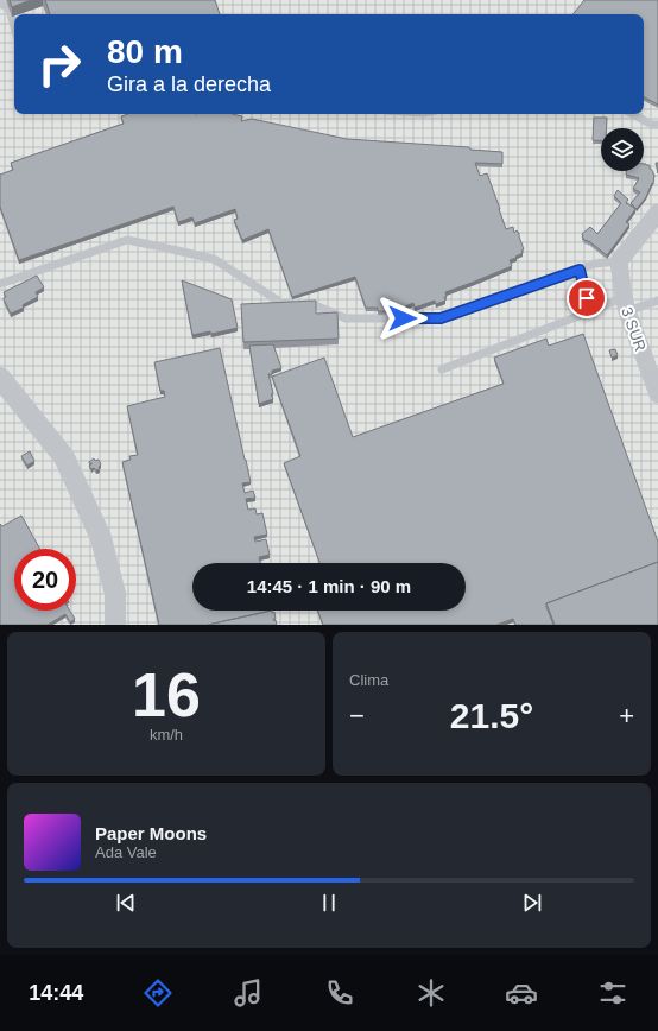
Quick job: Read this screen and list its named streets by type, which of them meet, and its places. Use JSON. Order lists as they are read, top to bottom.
{
  "streets": {
    "street": ["3 SUR"]
  },
  "page": {
    "turn": ["80 m", "Gira a la derecha"],
    "limit": "20",
    "trip": "14:45 · 1 min · 90 m",
    "tile": [
      ["16", "km/h"],
      "Clima"
    ],
    "heat": ["−", "21.5°", "+"],
    "song": ["Paper Moons", "Ada Vale"],
    "tabs": "14:44"
  }
}
